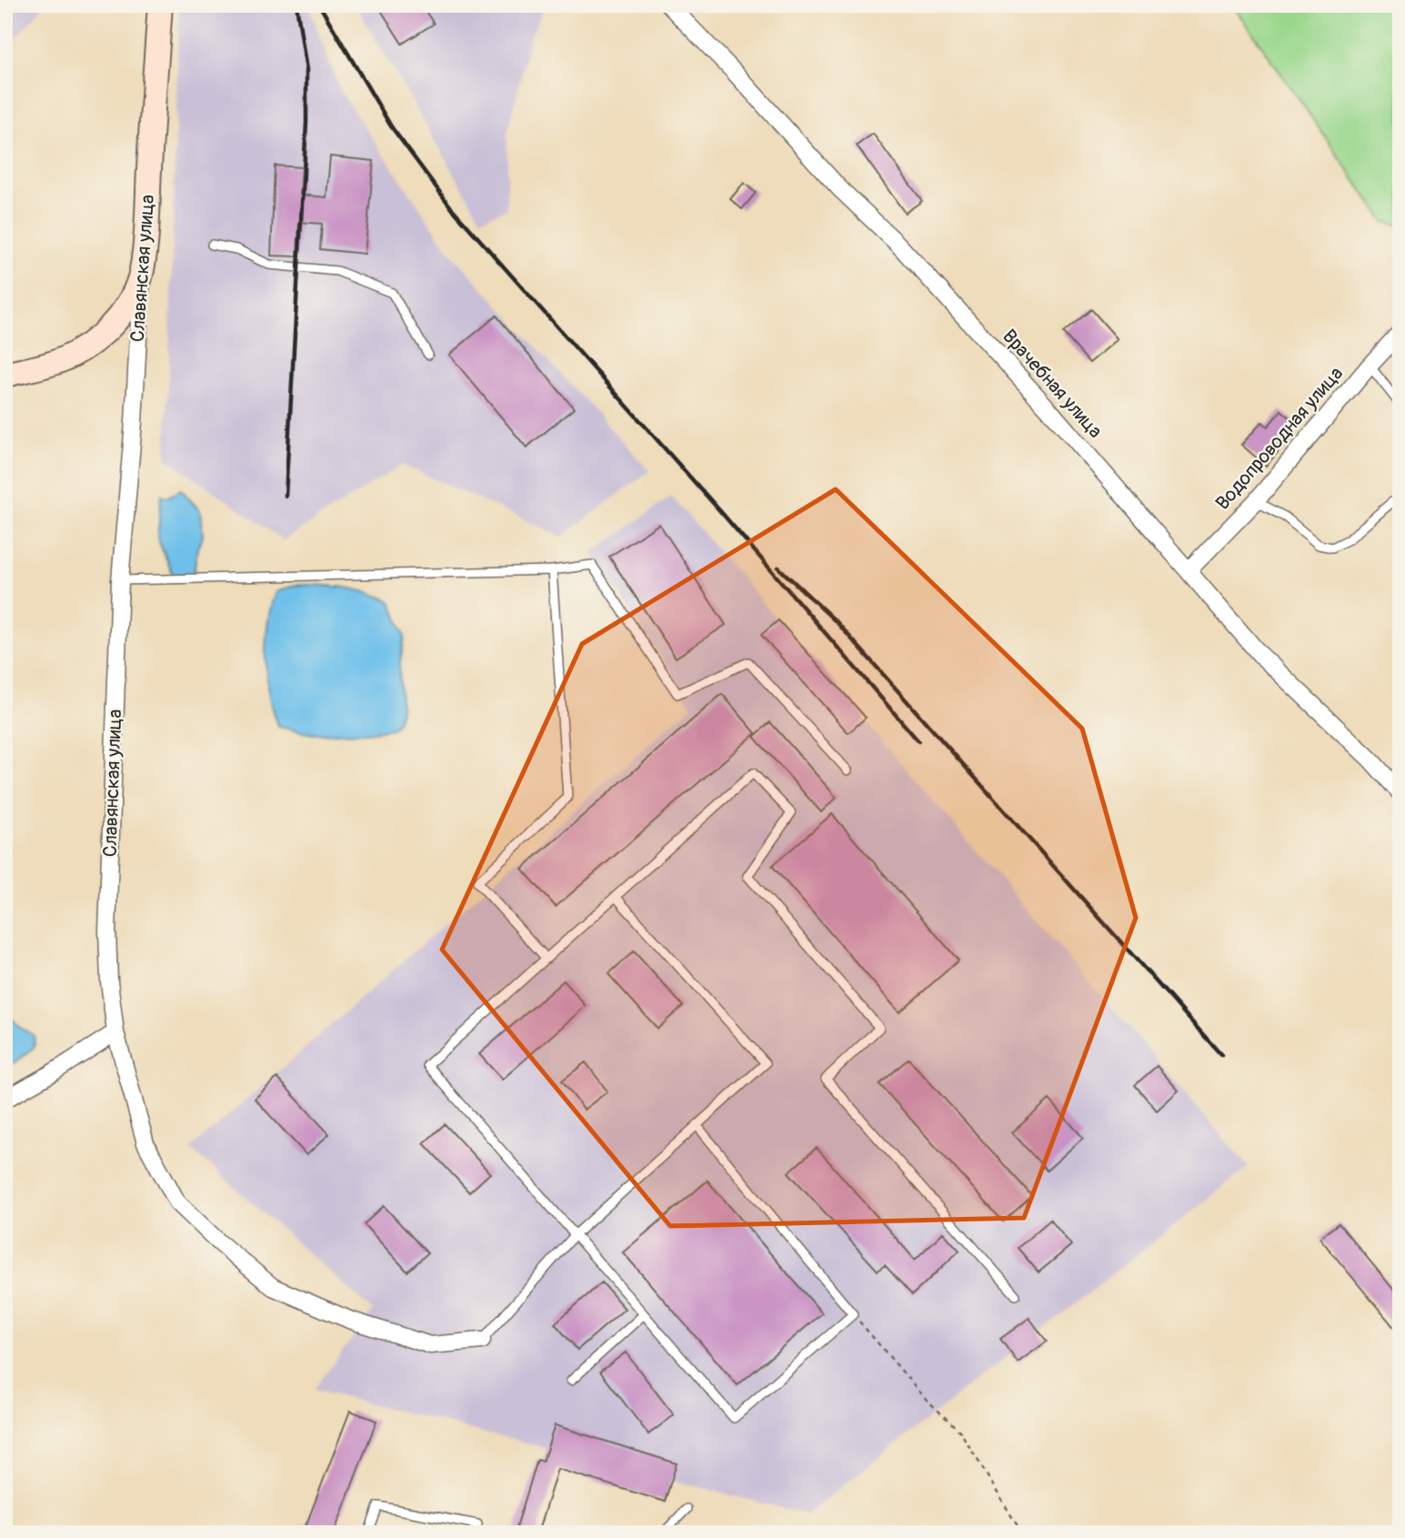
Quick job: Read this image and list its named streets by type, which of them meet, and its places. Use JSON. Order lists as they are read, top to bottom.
{
  "streets": {
    "main road": ["Славянская улица"],
    "street": ["Врачебная улица", "Водопроводная улица"]
  },
  "crossings": [
    ["Врачебная улица", "Водопроводная улица"]
  ]
}
